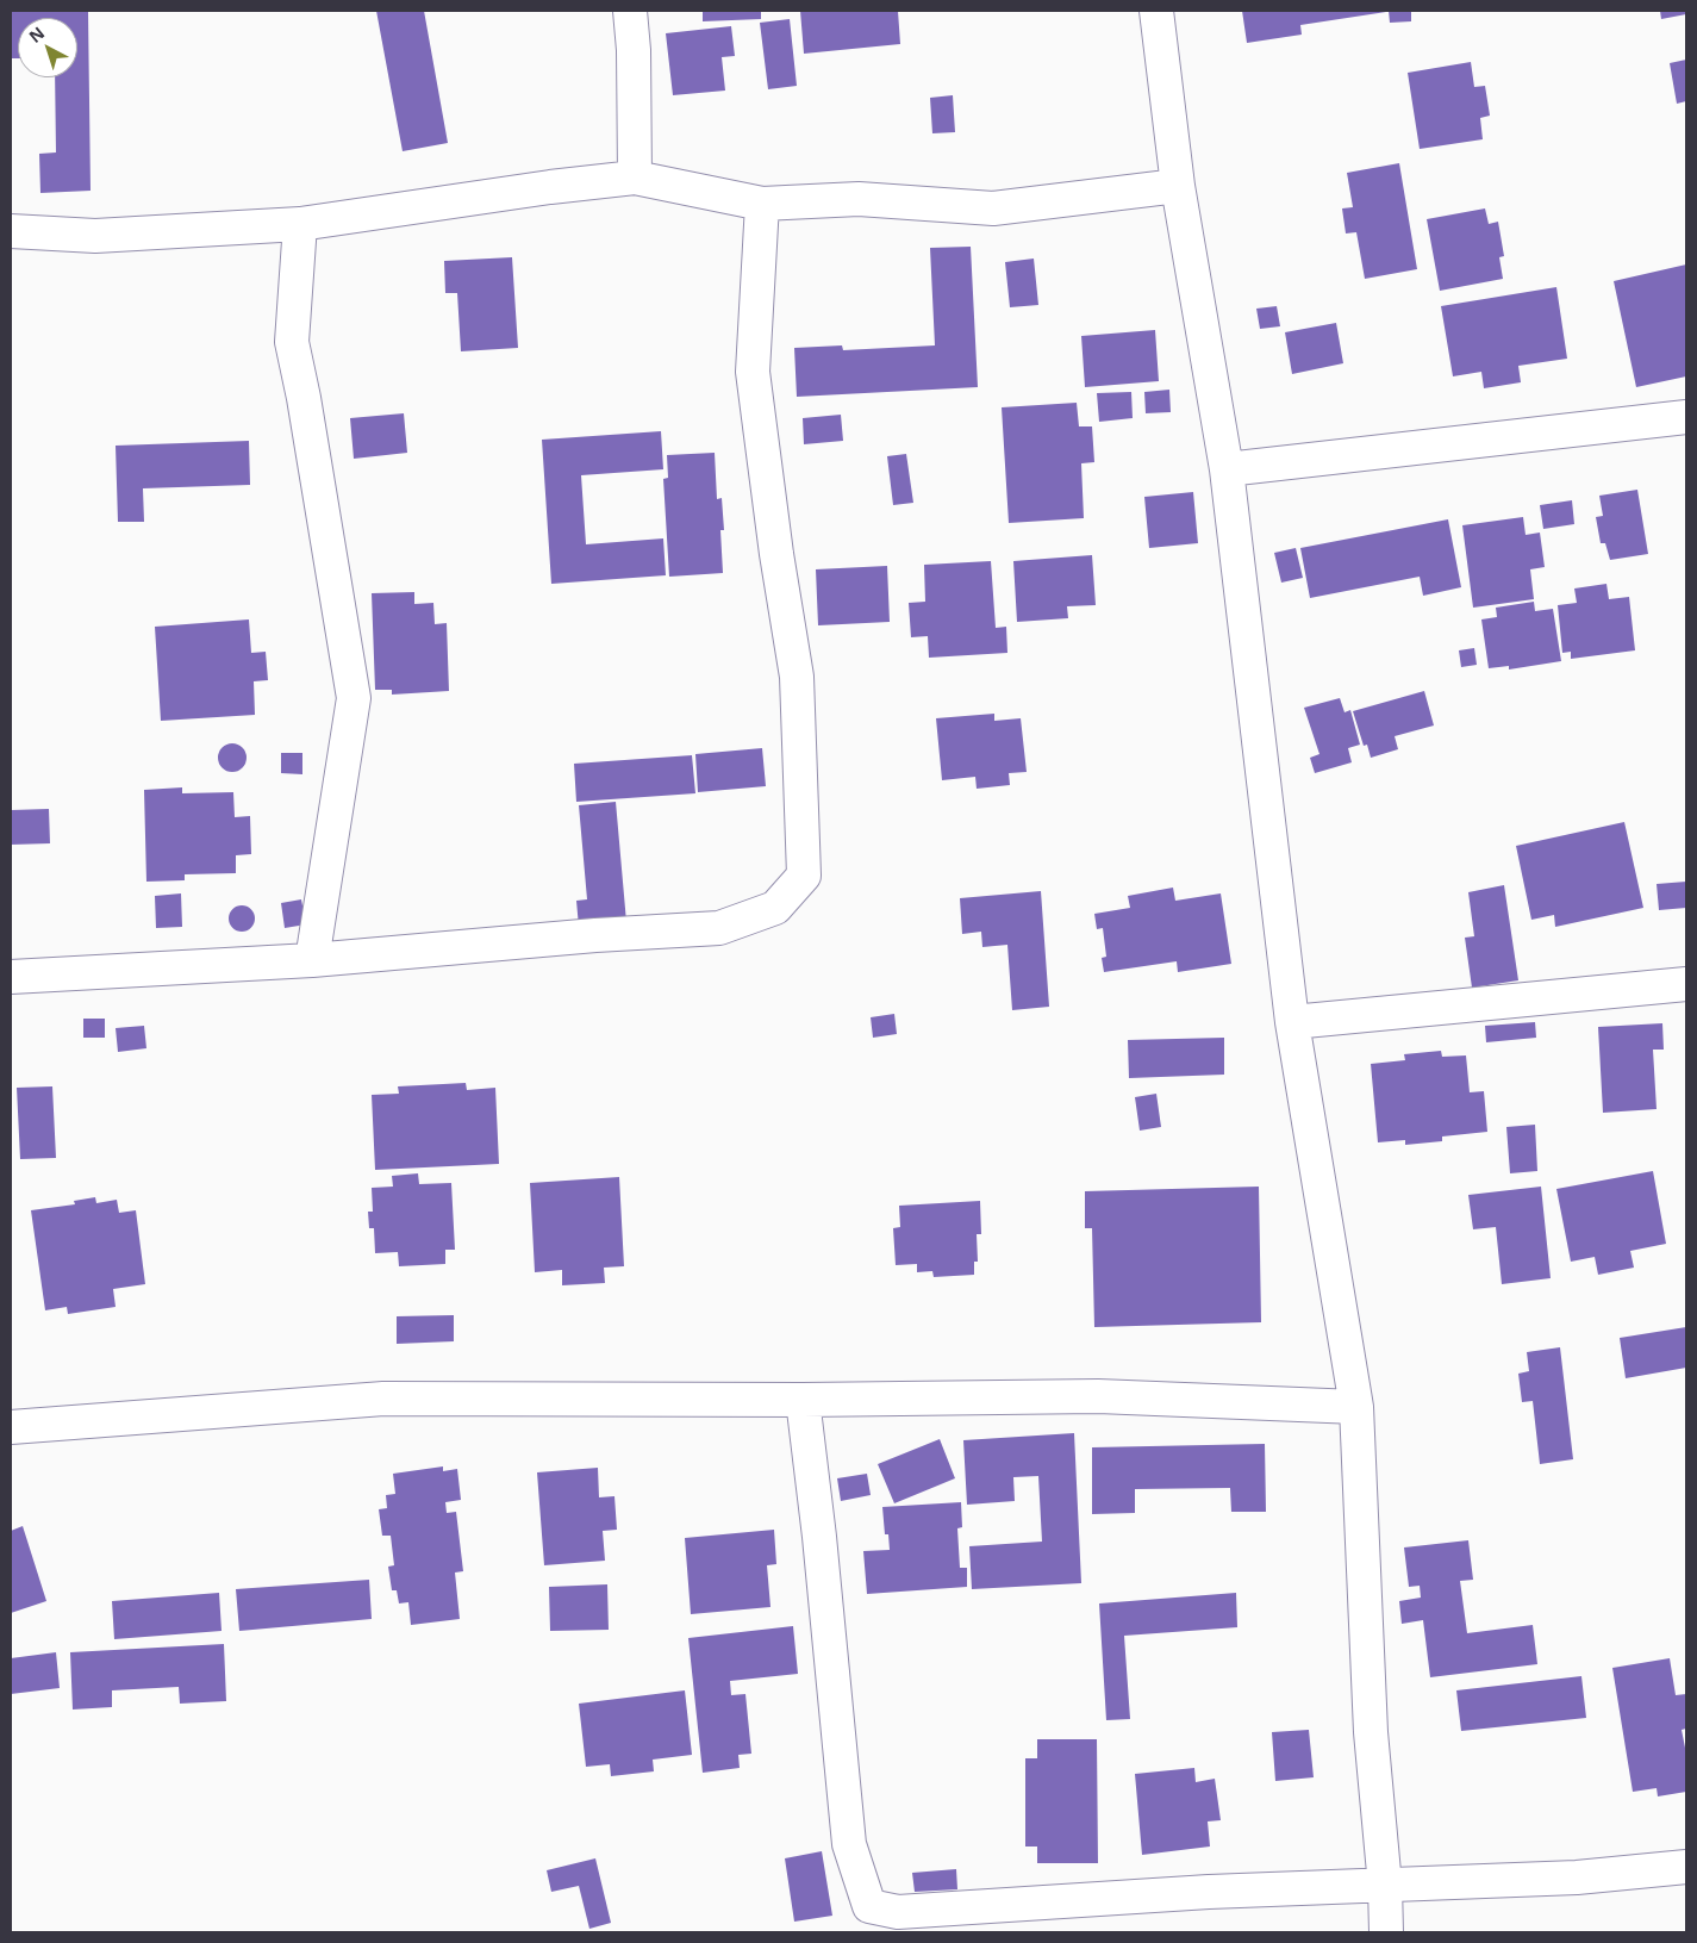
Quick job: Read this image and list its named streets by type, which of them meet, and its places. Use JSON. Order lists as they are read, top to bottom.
{
  "north": "top left"
}
